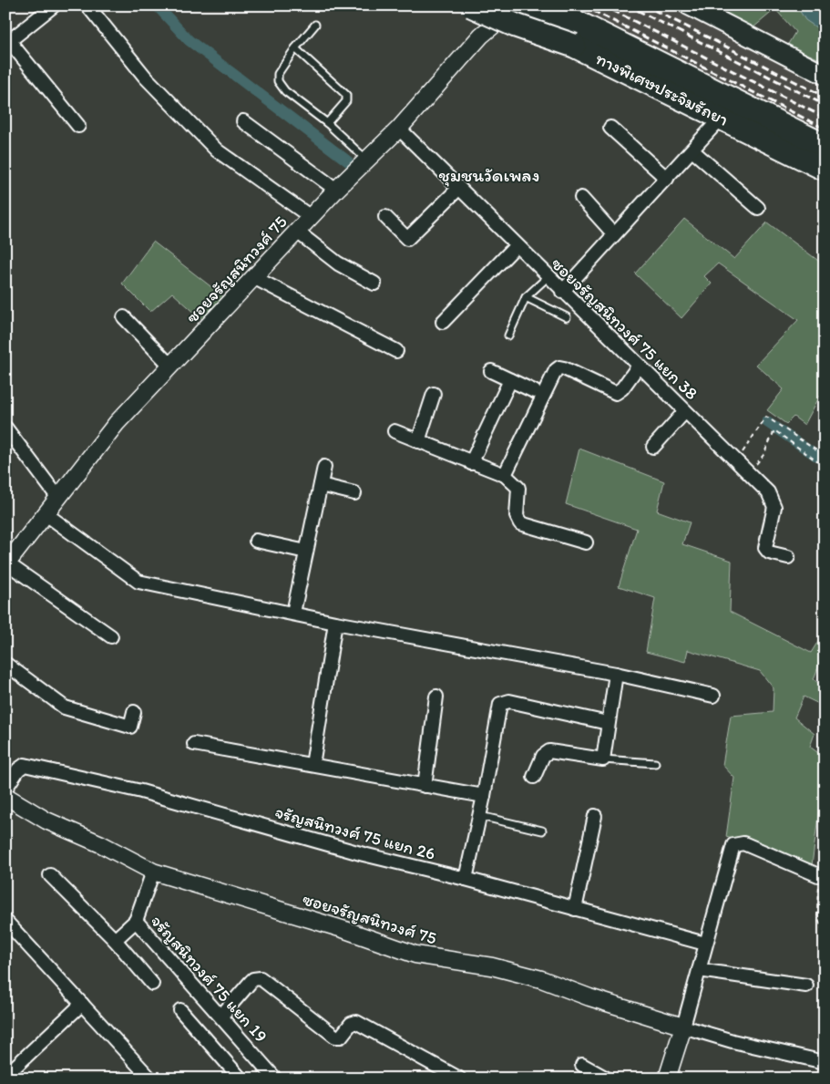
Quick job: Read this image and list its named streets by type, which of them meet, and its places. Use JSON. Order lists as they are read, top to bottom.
{
  "streets": {
    "highway": ["ทางพิเศษประจิมรัถยา"],
    "street": [
      "ซอยจรัญสนิทวงศ์ 75",
      "ซอยจรัญสนิทวงศ์ 75 แยก 38",
      "จรัญสนิทวงศ์ 75 แยก 26",
      "จรัญสนิทวงศ์ 75 แยก 19"
    ]
  },
  "crossings": [
    ["ทางพิเศษประจิมรัถยา", "ซอยจรัญสนิทวงศ์ 75"],
    ["ซอยจรัญสนิทวงศ์ 75", "ซอยจรัญสนิทวงศ์ 75 แยก 38"],
    ["ซอยจรัญสนิทวงศ์ 75", "จรัญสนิทวงศ์ 75 แยก 19"]
  ],
  "districts": ["ชุมชนวัดเพลง"]
}
